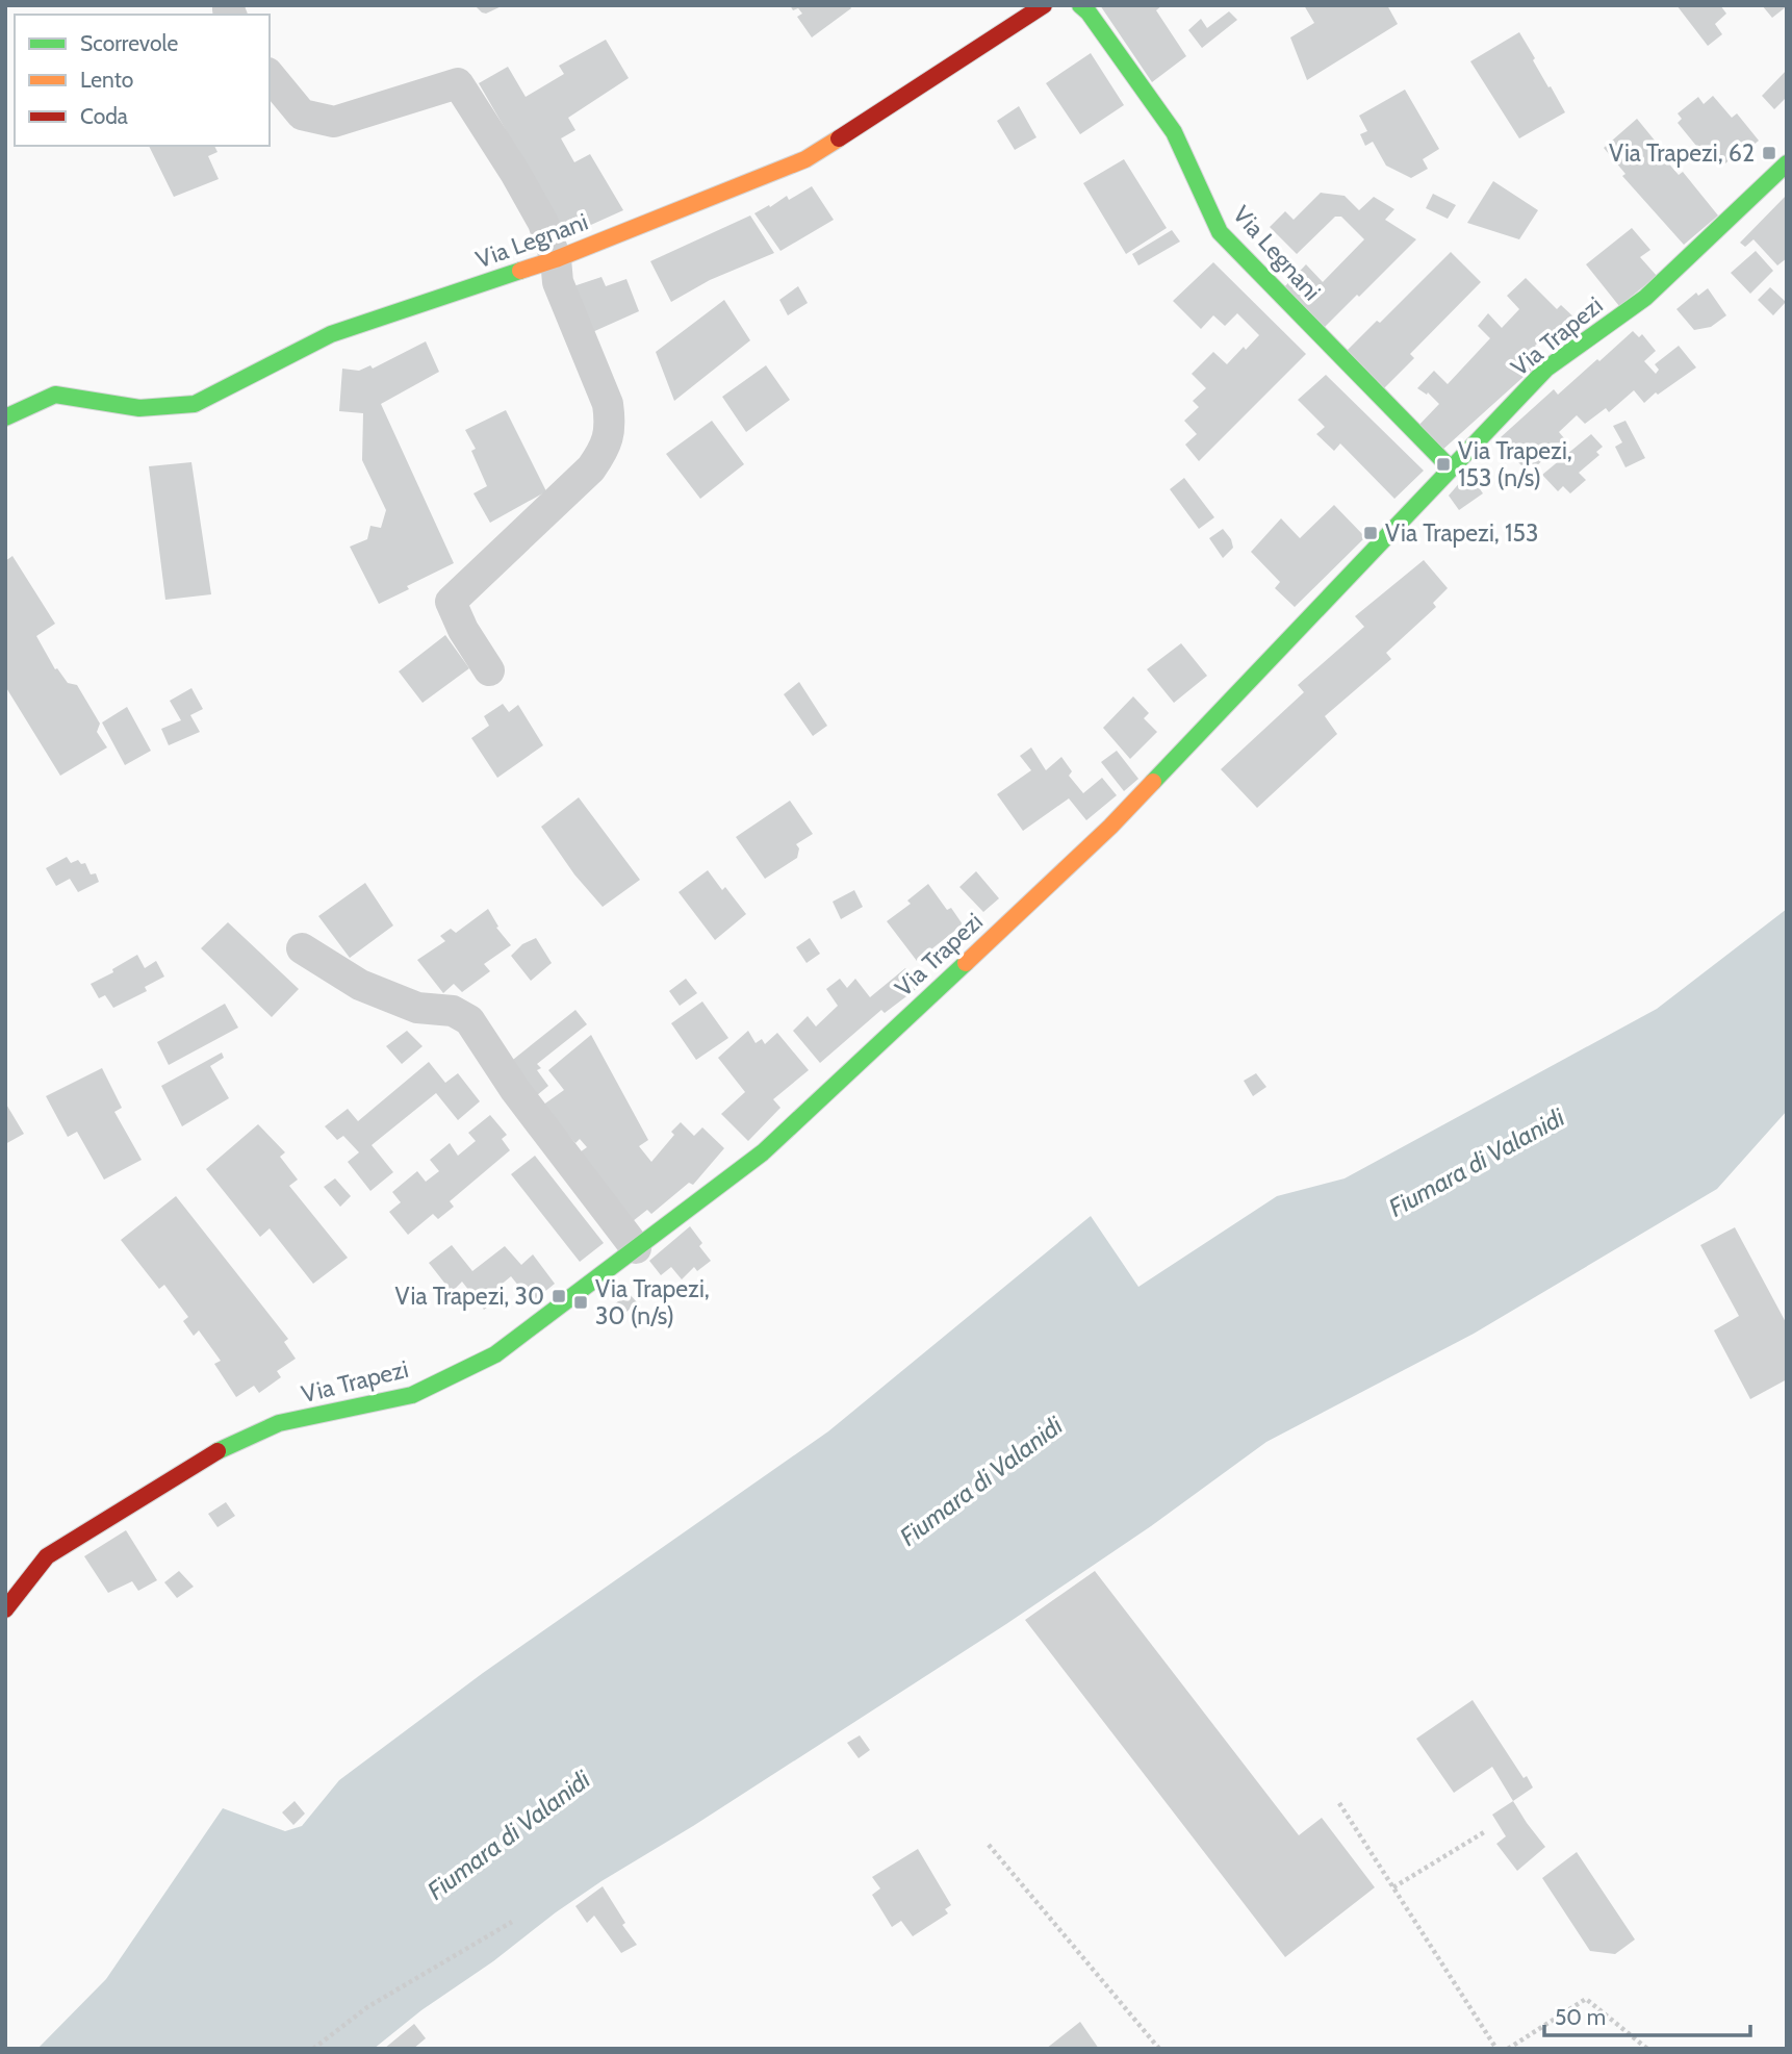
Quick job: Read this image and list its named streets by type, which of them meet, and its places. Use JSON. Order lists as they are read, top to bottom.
{
  "streets": {
    "street": ["Via Legnani", "Via Trapezi"]
  },
  "crossings": [
    ["Via Legnani", "Via Trapezi"]
  ],
  "water": ["Fiumara di Valanidi"],
  "places": {
    "transit": [
      "Via Trapezi, 62",
      "Via Trapezi, 153 (n/s)",
      "Via Trapezi, 153",
      "Via Trapezi, 30",
      "Via Trapezi, 30 (n/s)"
    ]
  },
  "legend": ["Scorrevole", "Lento", "Coda"],
  "scale_bar": "50 m"
}
